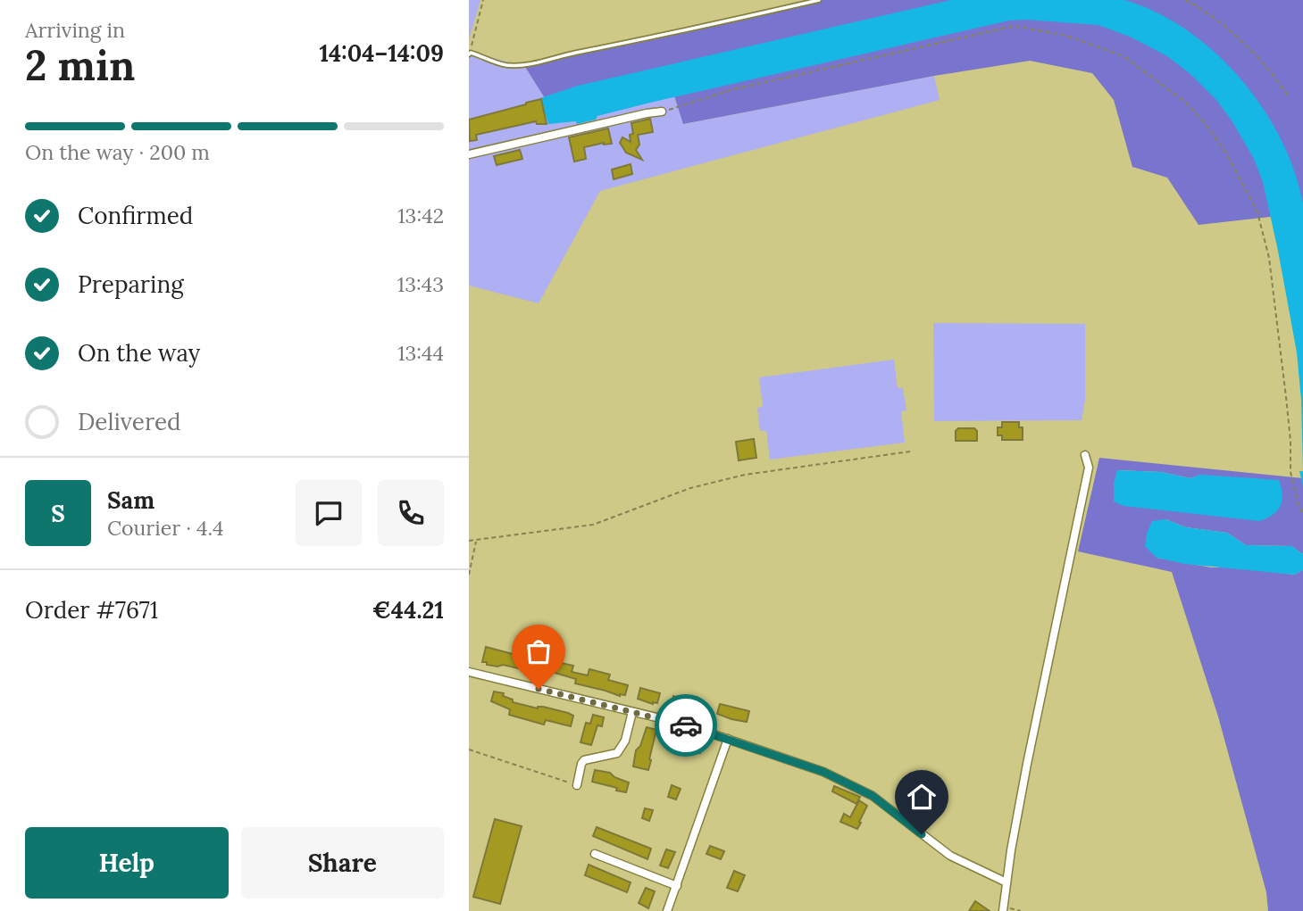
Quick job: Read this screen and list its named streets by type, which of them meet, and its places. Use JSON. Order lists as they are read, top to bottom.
{
  "page": {
    "heading": ["2 min", "Arriving in", "14:04–14:09"],
    "panel": [
      "Sam",
      "Courier · 4.4",
      "Order #7671",
      "€44.21"
    ],
    "bar": "On the way · 200 m",
    "list": [
      ["Confirmed", "13:42"],
      ["Preparing", "13:43"],
      ["On the way", "13:44"],
      "Delivered"
    ],
    "round": "S",
    "buttons": ["Help", "Share"]
  }
}
